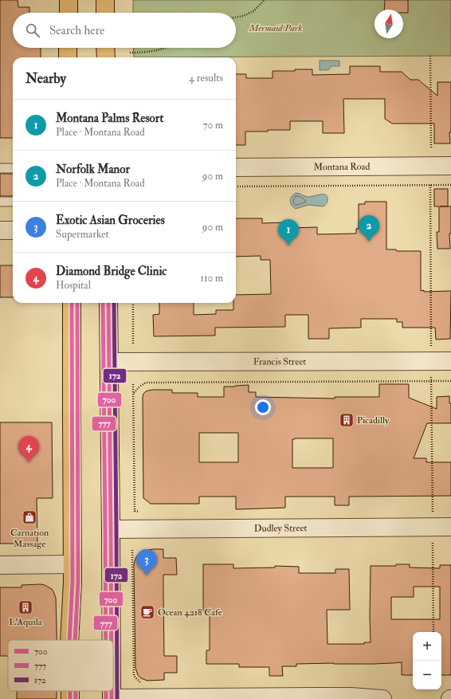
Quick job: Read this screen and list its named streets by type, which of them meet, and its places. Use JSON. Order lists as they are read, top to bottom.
{
  "streets": {
    "street": ["Montana Road", "Francis Street", "Dudley Street"]
  },
  "parks": ["Mermaid Park"],
  "places": {
    "building": ["Picadilly", "L'Aquila"],
    "shop": ["Carnation Massage"],
    "cafe": ["Ocean 4218 Cafe"]
  },
  "lines": ["transit line 700", "transit line 777", "transit line 172"],
  "legend": ["700", "777", "172"],
  "north": "top",
  "page": {
    "search": "Search here",
    "heading": ["Nearby", "4 results"],
    "list": [
      {
        "mark": "1",
        "name": "Montana Palms Resort",
        "note": "Place · Montana Road",
        "value": "70 m"
      },
      {
        "mark": "2",
        "name": "Norfolk Manor",
        "note": "Place · Montana Road",
        "value": "90 m"
      },
      {
        "mark": "3",
        "name": "Exotic Asian Groceries",
        "note": "Supermarket",
        "value": "90 m"
      },
      {
        "mark": "4",
        "name": "Diamond Bridge Clinic",
        "note": "Hospital",
        "value": "110 m"
      }
    ],
    "pins": [
      "2",
      "1",
      "4",
      "3"
    ],
    "map_buttons": ["+", "−"]
  }
}
